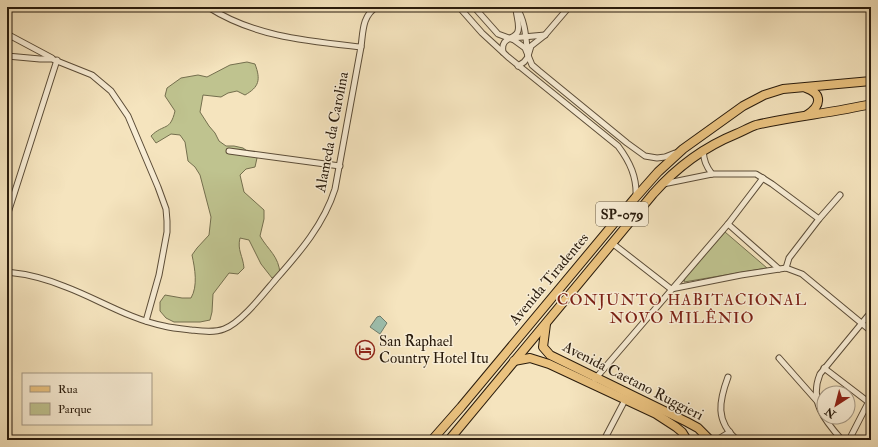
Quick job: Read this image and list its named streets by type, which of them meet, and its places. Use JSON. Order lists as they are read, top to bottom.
{
  "streets": {
    "main road": ["SP-079", "Avenida Tiradentes", "Avenida Caetano Ruggieri"],
    "street": ["Alameda da Carolina"]
  },
  "crossings": [
    ["Avenida Tiradentes", "Avenida Caetano Ruggieri"]
  ],
  "districts": ["CONJUNTO HABITACIONAL NOVO MILÊNIO"],
  "places": {
    "hotel": ["San Raphael Country Hotel Itu"]
  },
  "legend": ["Rua", "Parque"],
  "north": "bottom left"
}
